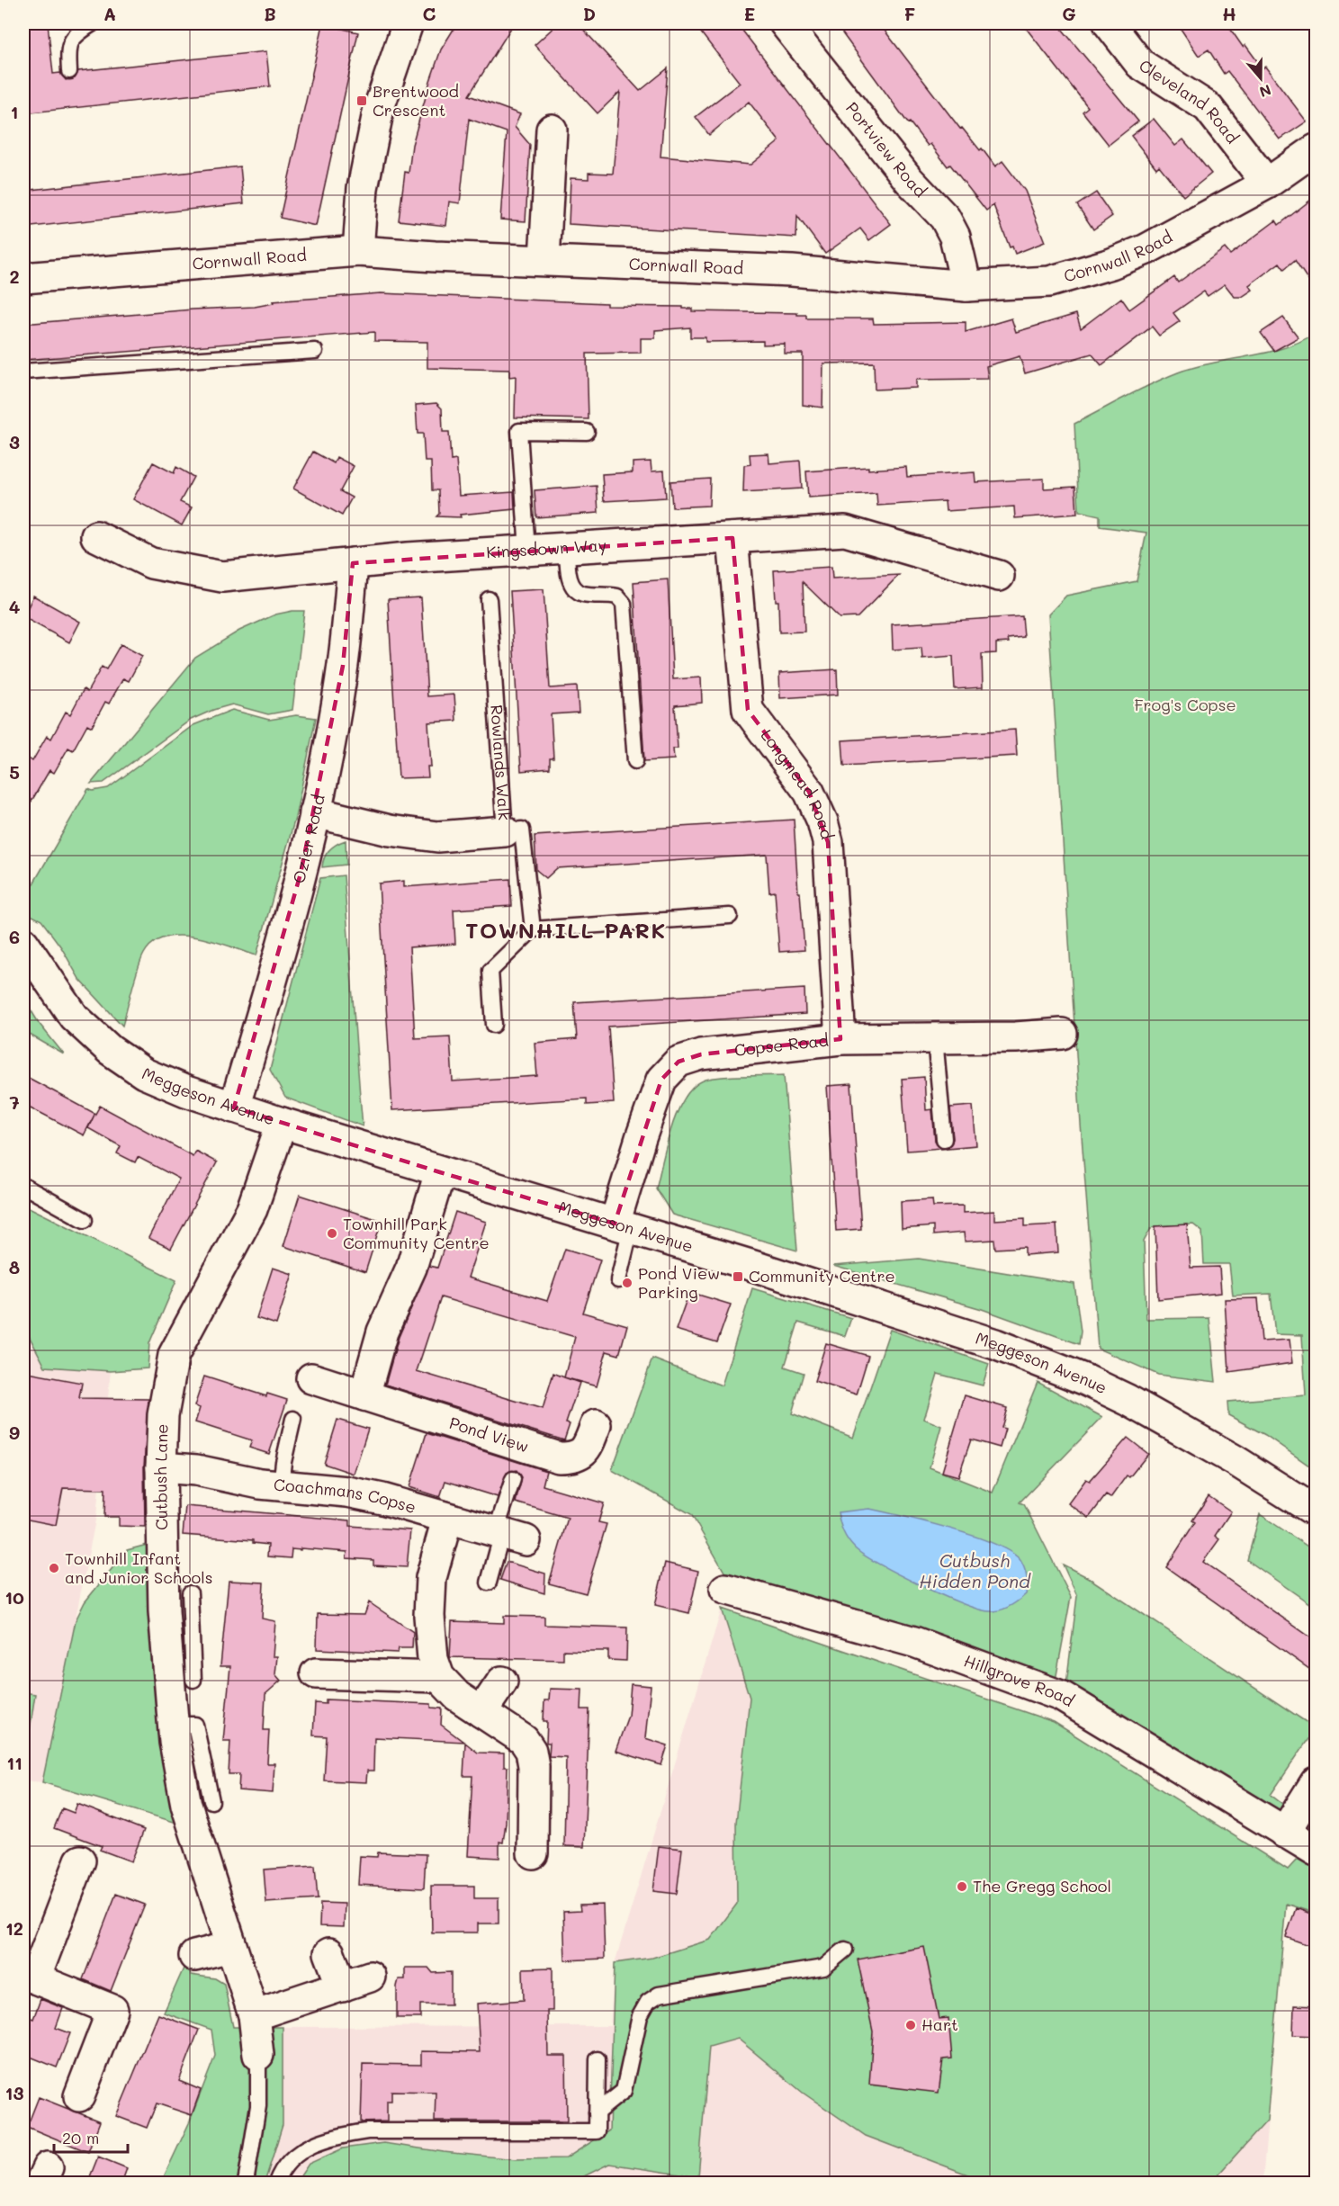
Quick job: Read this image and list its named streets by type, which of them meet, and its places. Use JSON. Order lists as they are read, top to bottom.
{
  "streets": {
    "street": [
      "Cleveland Road",
      "Portview Road",
      "Cornwall Road",
      "Kingsdown Way",
      "Rowlands Walk",
      "Longmead Road",
      "Ozier Road",
      "Copse Road",
      "Meggeson Avenue",
      "Pond View",
      "Cutbush Lane",
      "Coachmans Copse",
      "Hillgrove Road"
    ]
  },
  "crossings": [
    ["Cleveland Road", "Cornwall Road"],
    ["Portview Road", "Cornwall Road"],
    ["Kingsdown Way", "Longmead Road"],
    ["Kingsdown Way", "Ozier Road"],
    ["Rowlands Walk", "Ozier Road"],
    ["Longmead Road", "Copse Road"],
    ["Ozier Road", "Meggeson Avenue"],
    ["Copse Road", "Meggeson Avenue"],
    ["Meggeson Avenue", "Cutbush Lane"],
    ["Cutbush Lane", "Coachmans Copse"]
  ],
  "districts": ["TOWNHILL PARK"],
  "water": ["Cutbush Hidden Pond"],
  "parks": ["Frog's Copse"],
  "places": {
    "transit": ["Brentwood Crescent", "Community Centre"],
    "other": [
      "Townhill Park Community Centre",
      "Pond View Parking",
      "Townhill Infant and Junior Schools",
      "The Gregg School",
      "Hart"
    ]
  },
  "scale_bar": "20 m",
  "north": "bottom",
  "grid": {
    "columns": [
      "A",
      "B",
      "C",
      "D",
      "E",
      "F",
      "G",
      "H"
    ],
    "rows": [
      "1",
      "2",
      "3",
      "4",
      "5",
      "6",
      "7",
      "8",
      "9",
      "10",
      "11",
      "12",
      "13"
    ]
  }
}
